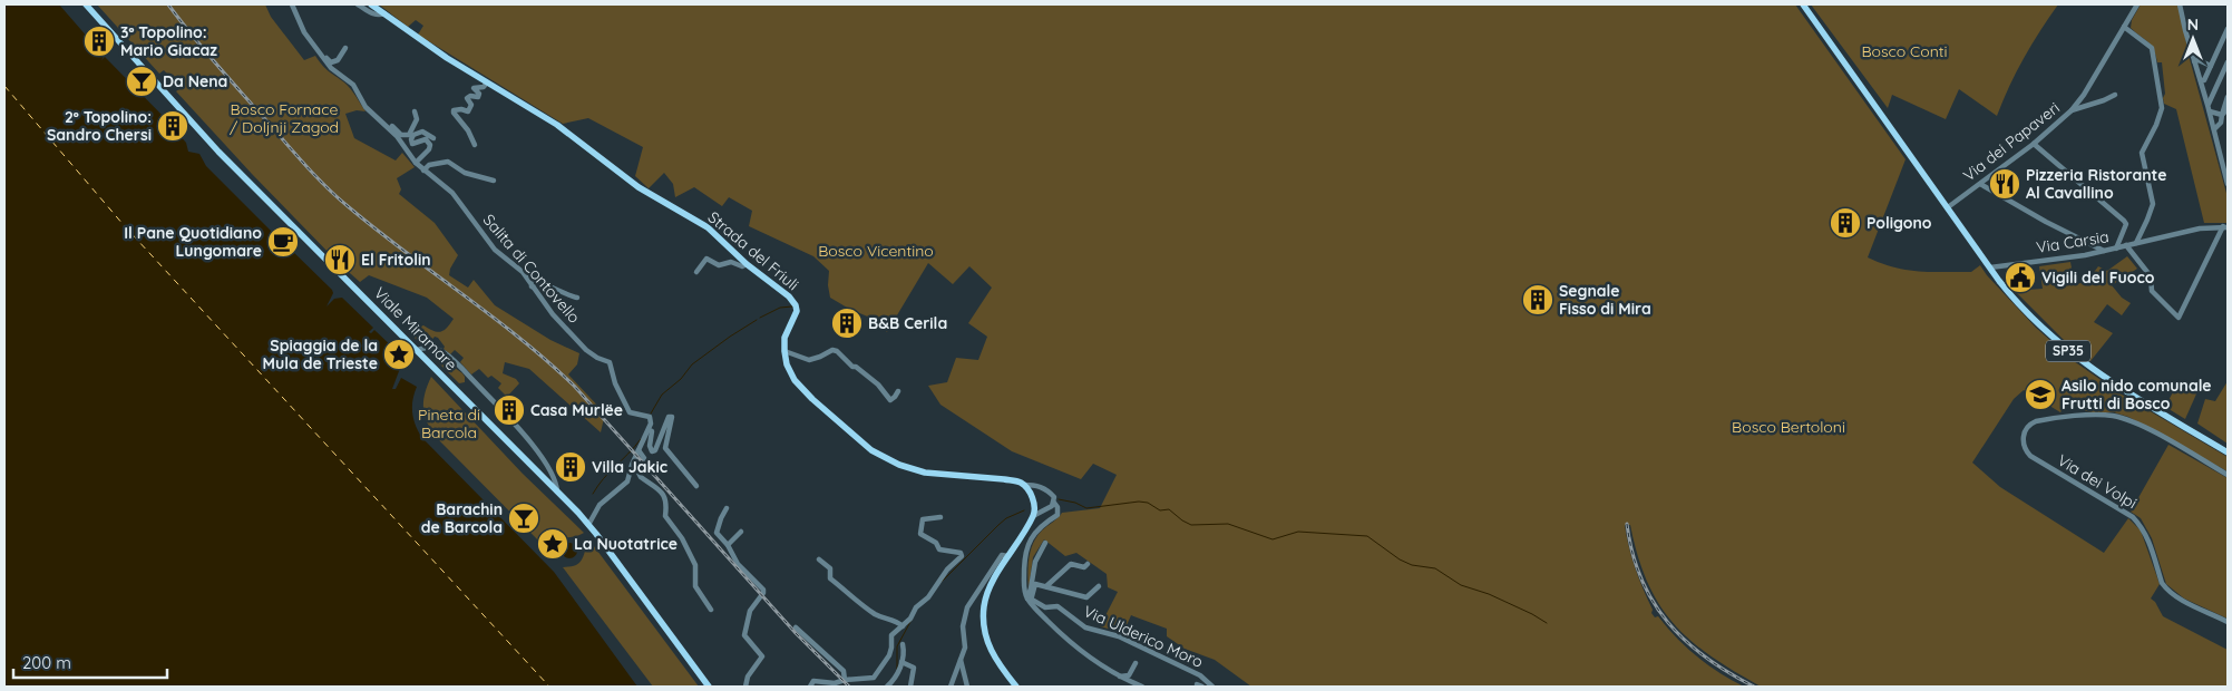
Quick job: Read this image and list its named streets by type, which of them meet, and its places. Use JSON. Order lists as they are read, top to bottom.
{
  "streets": {
    "main road": ["Strada del Friuli", "Viale Miramare", "SP35"],
    "street": [
      "Via dei Papaveri",
      "Via Carsia",
      "Salita di Contovello",
      "Via dei Volpi",
      "Via Ulderico Moro"
    ]
  },
  "crossings": [
    ["Via dei Papaveri", "SP35"],
    ["Via Carsia", "SP35"]
  ],
  "parks": [
    "Bosco Conti",
    "Bosco Fornace / Doljnji Zagod",
    "Bosco Vicentino",
    "Pineta di Barcola",
    "Bosco Bertoloni"
  ],
  "places": {
    "building": [
      "3º Topolino: Mario Giacaz",
      "2º Topolino: Sandro Chersi",
      "Poligono",
      "Segnale Fisso di Mira",
      "B&B Cerila",
      "Casa Murlëe",
      "Villa Jakic"
    ],
    "bar": ["Da Nena", "Barachin de Barcola"],
    "restaurant": ["Pizzeria Ristorante Al Cavallino", "El Fritolin"],
    "cafe": ["Il Pane Quotidiano Lungomare"],
    "public building": ["Vigili del Fuoco"],
    "place": ["Spiaggia de la Mula de Trieste", "La Nuotatrice"],
    "school or university": ["Asilo nido comunale Frutti di Bosco"]
  },
  "scale_bar": "200 m",
  "north": "top"
}
